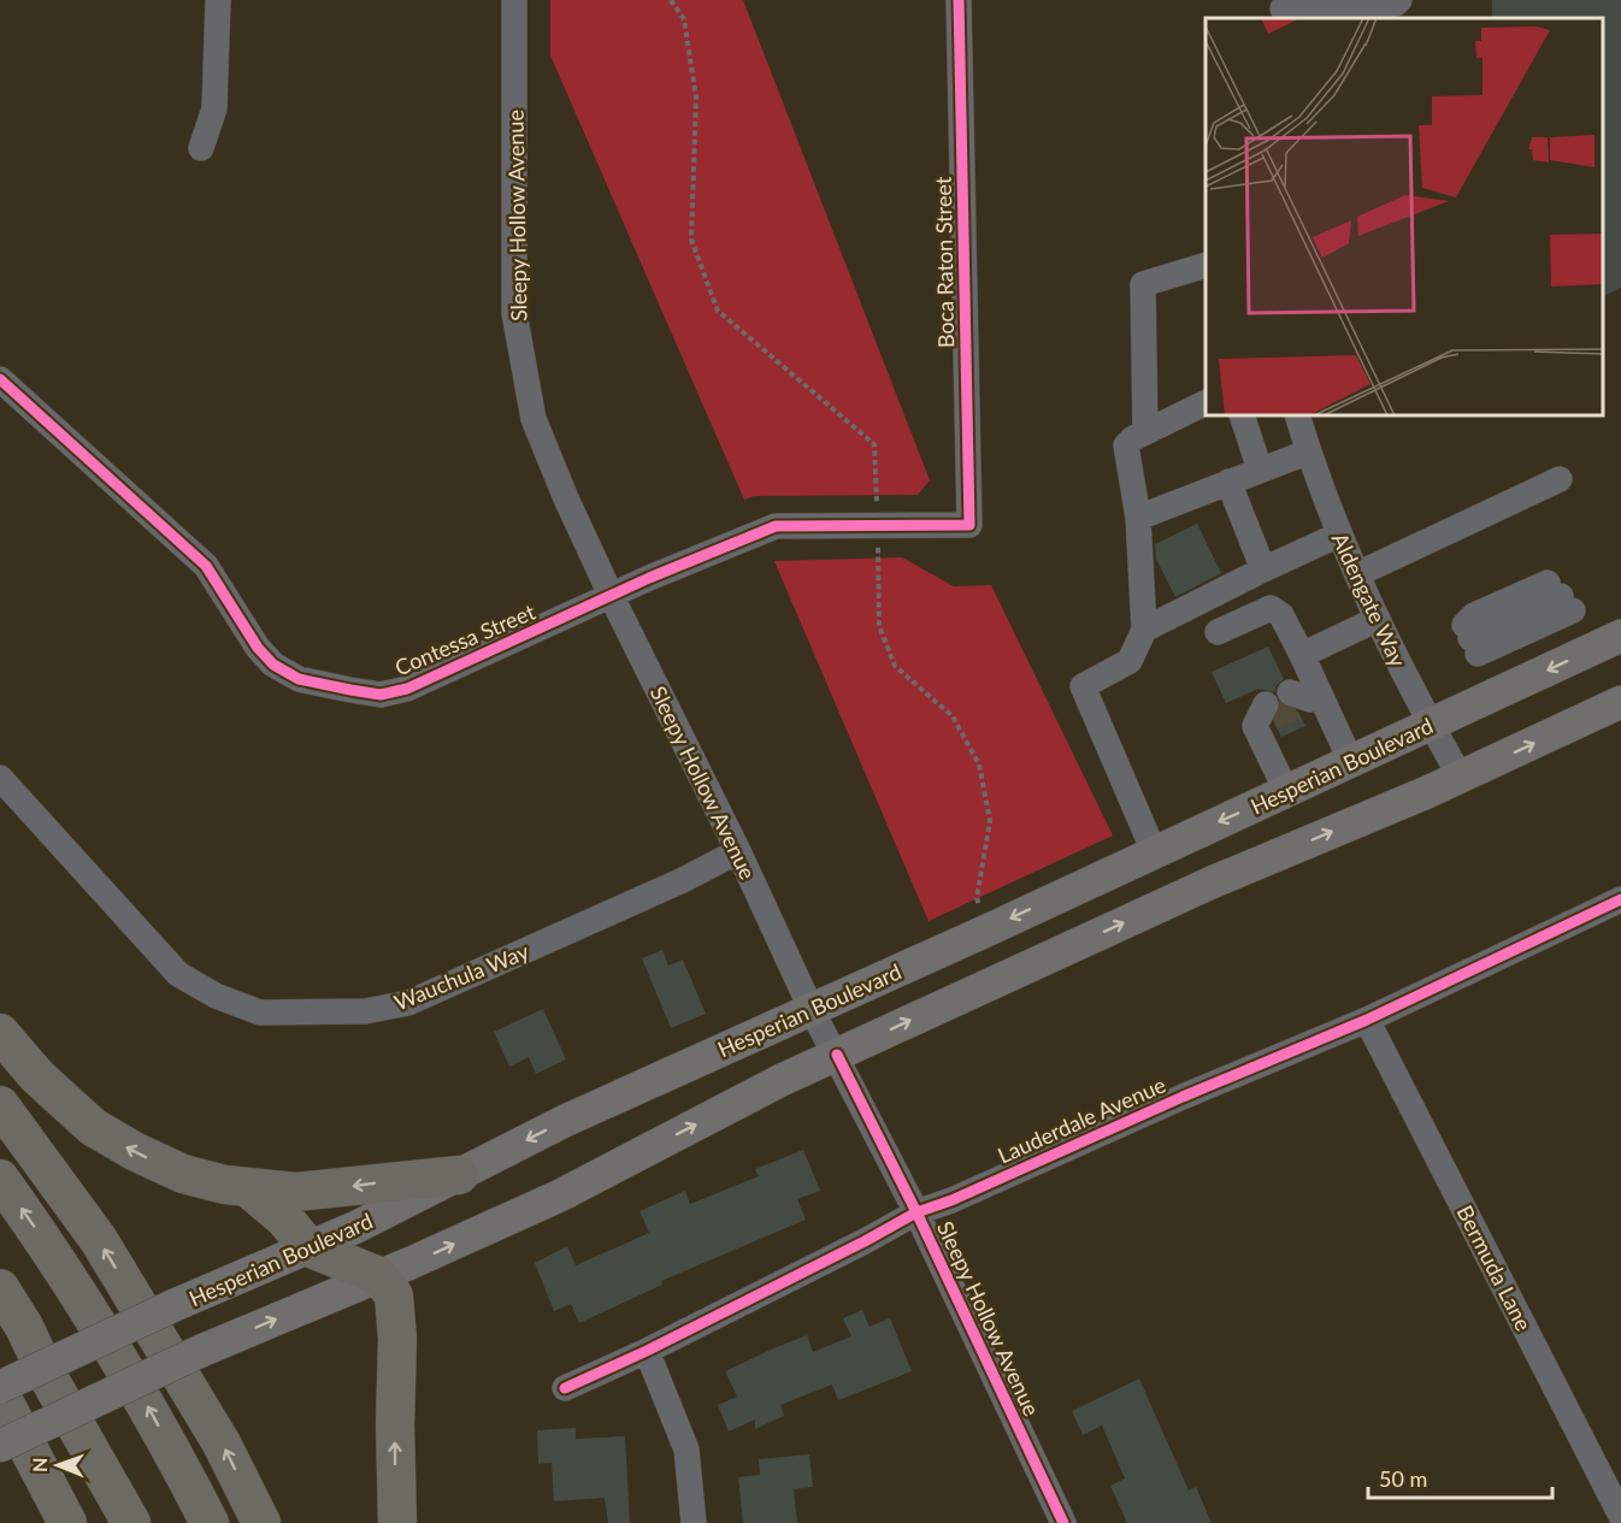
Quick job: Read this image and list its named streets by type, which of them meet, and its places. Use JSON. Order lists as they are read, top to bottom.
{
  "streets": {
    "main road": ["Hesperian Boulevard"],
    "street": [
      "Sleepy Hollow Avenue",
      "Boca Raton Street",
      "Aldengate Way",
      "Contessa Street",
      "Wauchula Way",
      "Lauderdale Avenue",
      "Bermuda Lane"
    ]
  },
  "crossings": [
    ["Sleepy Hollow Avenue", "Contessa Street"],
    ["Sleepy Hollow Avenue", "Hesperian Boulevard"],
    ["Sleepy Hollow Avenue", "Wauchula Way"],
    ["Sleepy Hollow Avenue", "Lauderdale Avenue"],
    ["Boca Raton Street", "Contessa Street"],
    ["Aldengate Way", "Hesperian Boulevard"],
    ["Lauderdale Avenue", "Bermuda Lane"]
  ],
  "scale_bar": "50 m",
  "north": "left"
}
